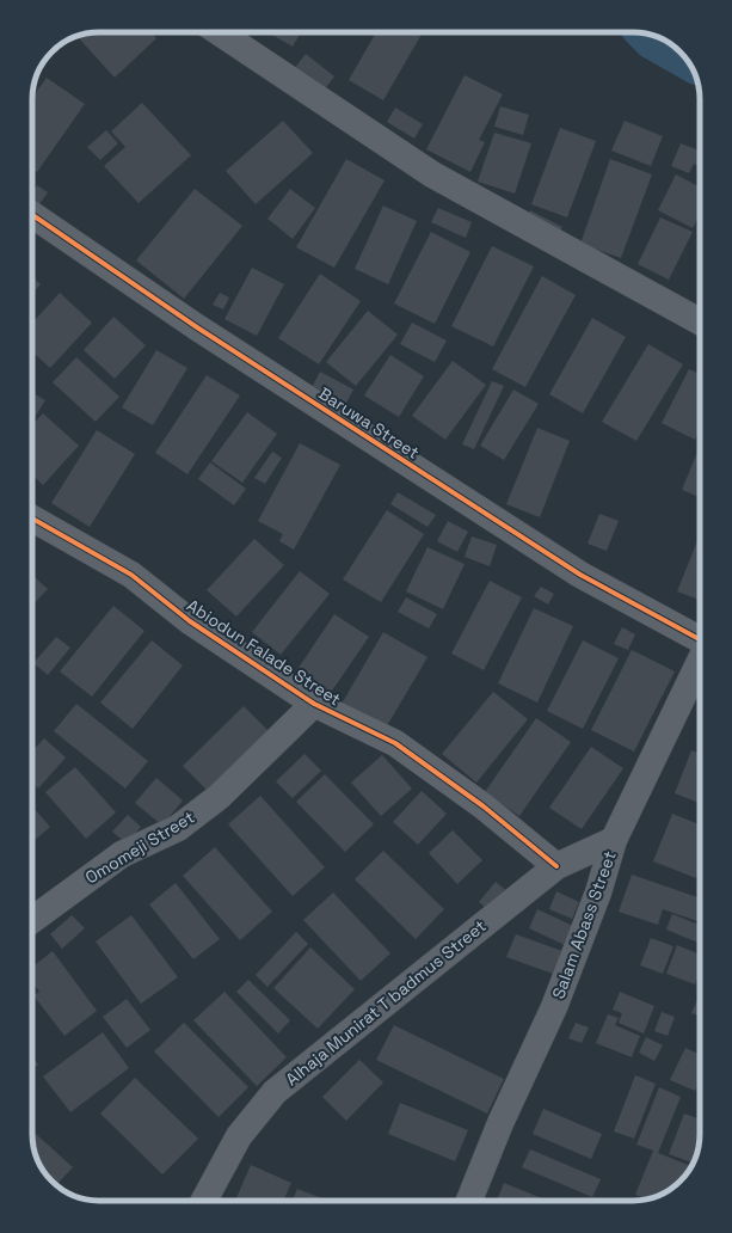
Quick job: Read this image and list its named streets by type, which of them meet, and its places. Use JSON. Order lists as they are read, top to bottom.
{
  "streets": {
    "street": [
      "Baruwa Street",
      "Abiodun Falade Street",
      "Omomeji Street",
      "Salam Abass Street",
      "Alhaja Munirat T badmus Street"
    ]
  },
  "crossings": [
    ["Abiodun Falade Street", "Omomeji Street"],
    ["Abiodun Falade Street", "Alhaja Munirat T badmus Street"],
    ["Salam Abass Street", "Alhaja Munirat T badmus Street"]
  ]
}
